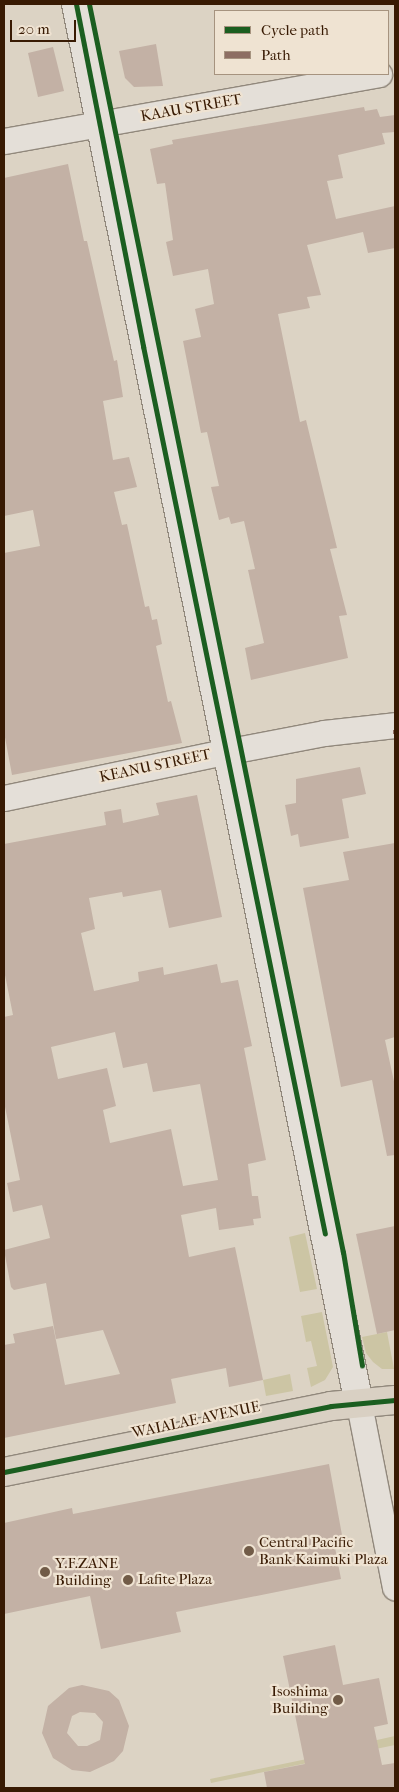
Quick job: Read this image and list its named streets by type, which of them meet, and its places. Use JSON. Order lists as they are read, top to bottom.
{
  "streets": {
    "main road": ["WAIALAE AVENUE"],
    "street": ["KAAU STREET", "KEANU STREET"]
  },
  "places": [
    "Central Pacific Bank Kaimuki Plaza",
    "Y.F.ZANE Building",
    "Lafite Plaza",
    "Isoshima Building"
  ],
  "legend": ["Cycle path", "Path"],
  "scale_bar": "20 m"
}
